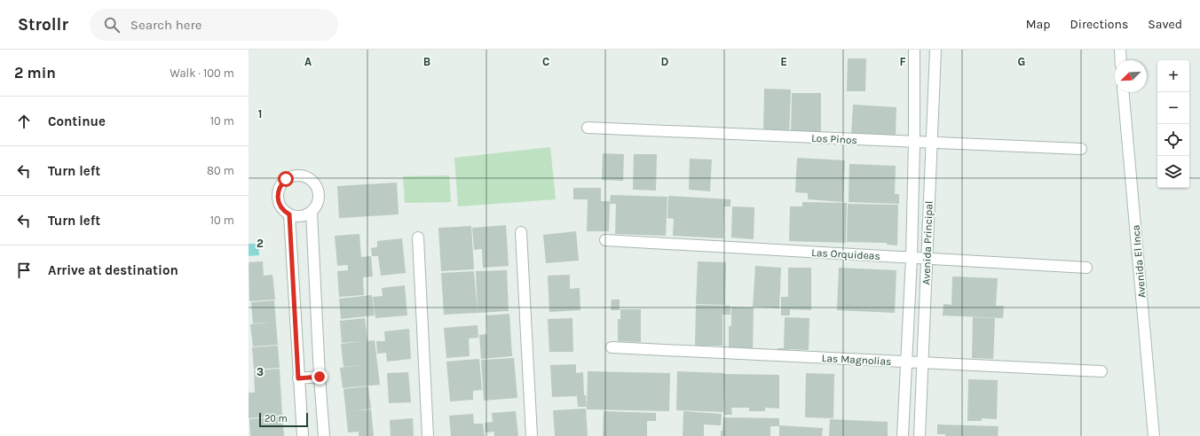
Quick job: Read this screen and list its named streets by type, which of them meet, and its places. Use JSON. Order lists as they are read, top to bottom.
{
  "streets": {
    "street": [
      "Los Pinos",
      "Avenida Principal",
      "Las Orquideas",
      "Avenida El Inca",
      "Las Magnolias"
    ]
  },
  "crossings": [
    ["Los Pinos", "Avenida Principal"],
    ["Avenida Principal", "Las Orquideas"],
    ["Avenida Principal", "Las Magnolias"]
  ],
  "scale_bar": "20 m",
  "north": "bottom left",
  "page": {
    "header": "Strollr",
    "search": "Search here",
    "nav": ["Map", "Directions", "Saved"],
    "heading": ["2 min", "Walk · 100 m"],
    "map_buttons": ["+", "−"],
    "list": [
      ["Continue", "10 m"],
      ["Turn left", "80 m"],
      ["Turn left", "10 m"],
      "Arrive at destination"
    ],
    "scale": "20 m"
  },
  "grid": {
    "columns": [
      "A",
      "B",
      "C",
      "D",
      "E",
      "F",
      "G"
    ],
    "rows": ["1", "2", "3"]
  }
}
